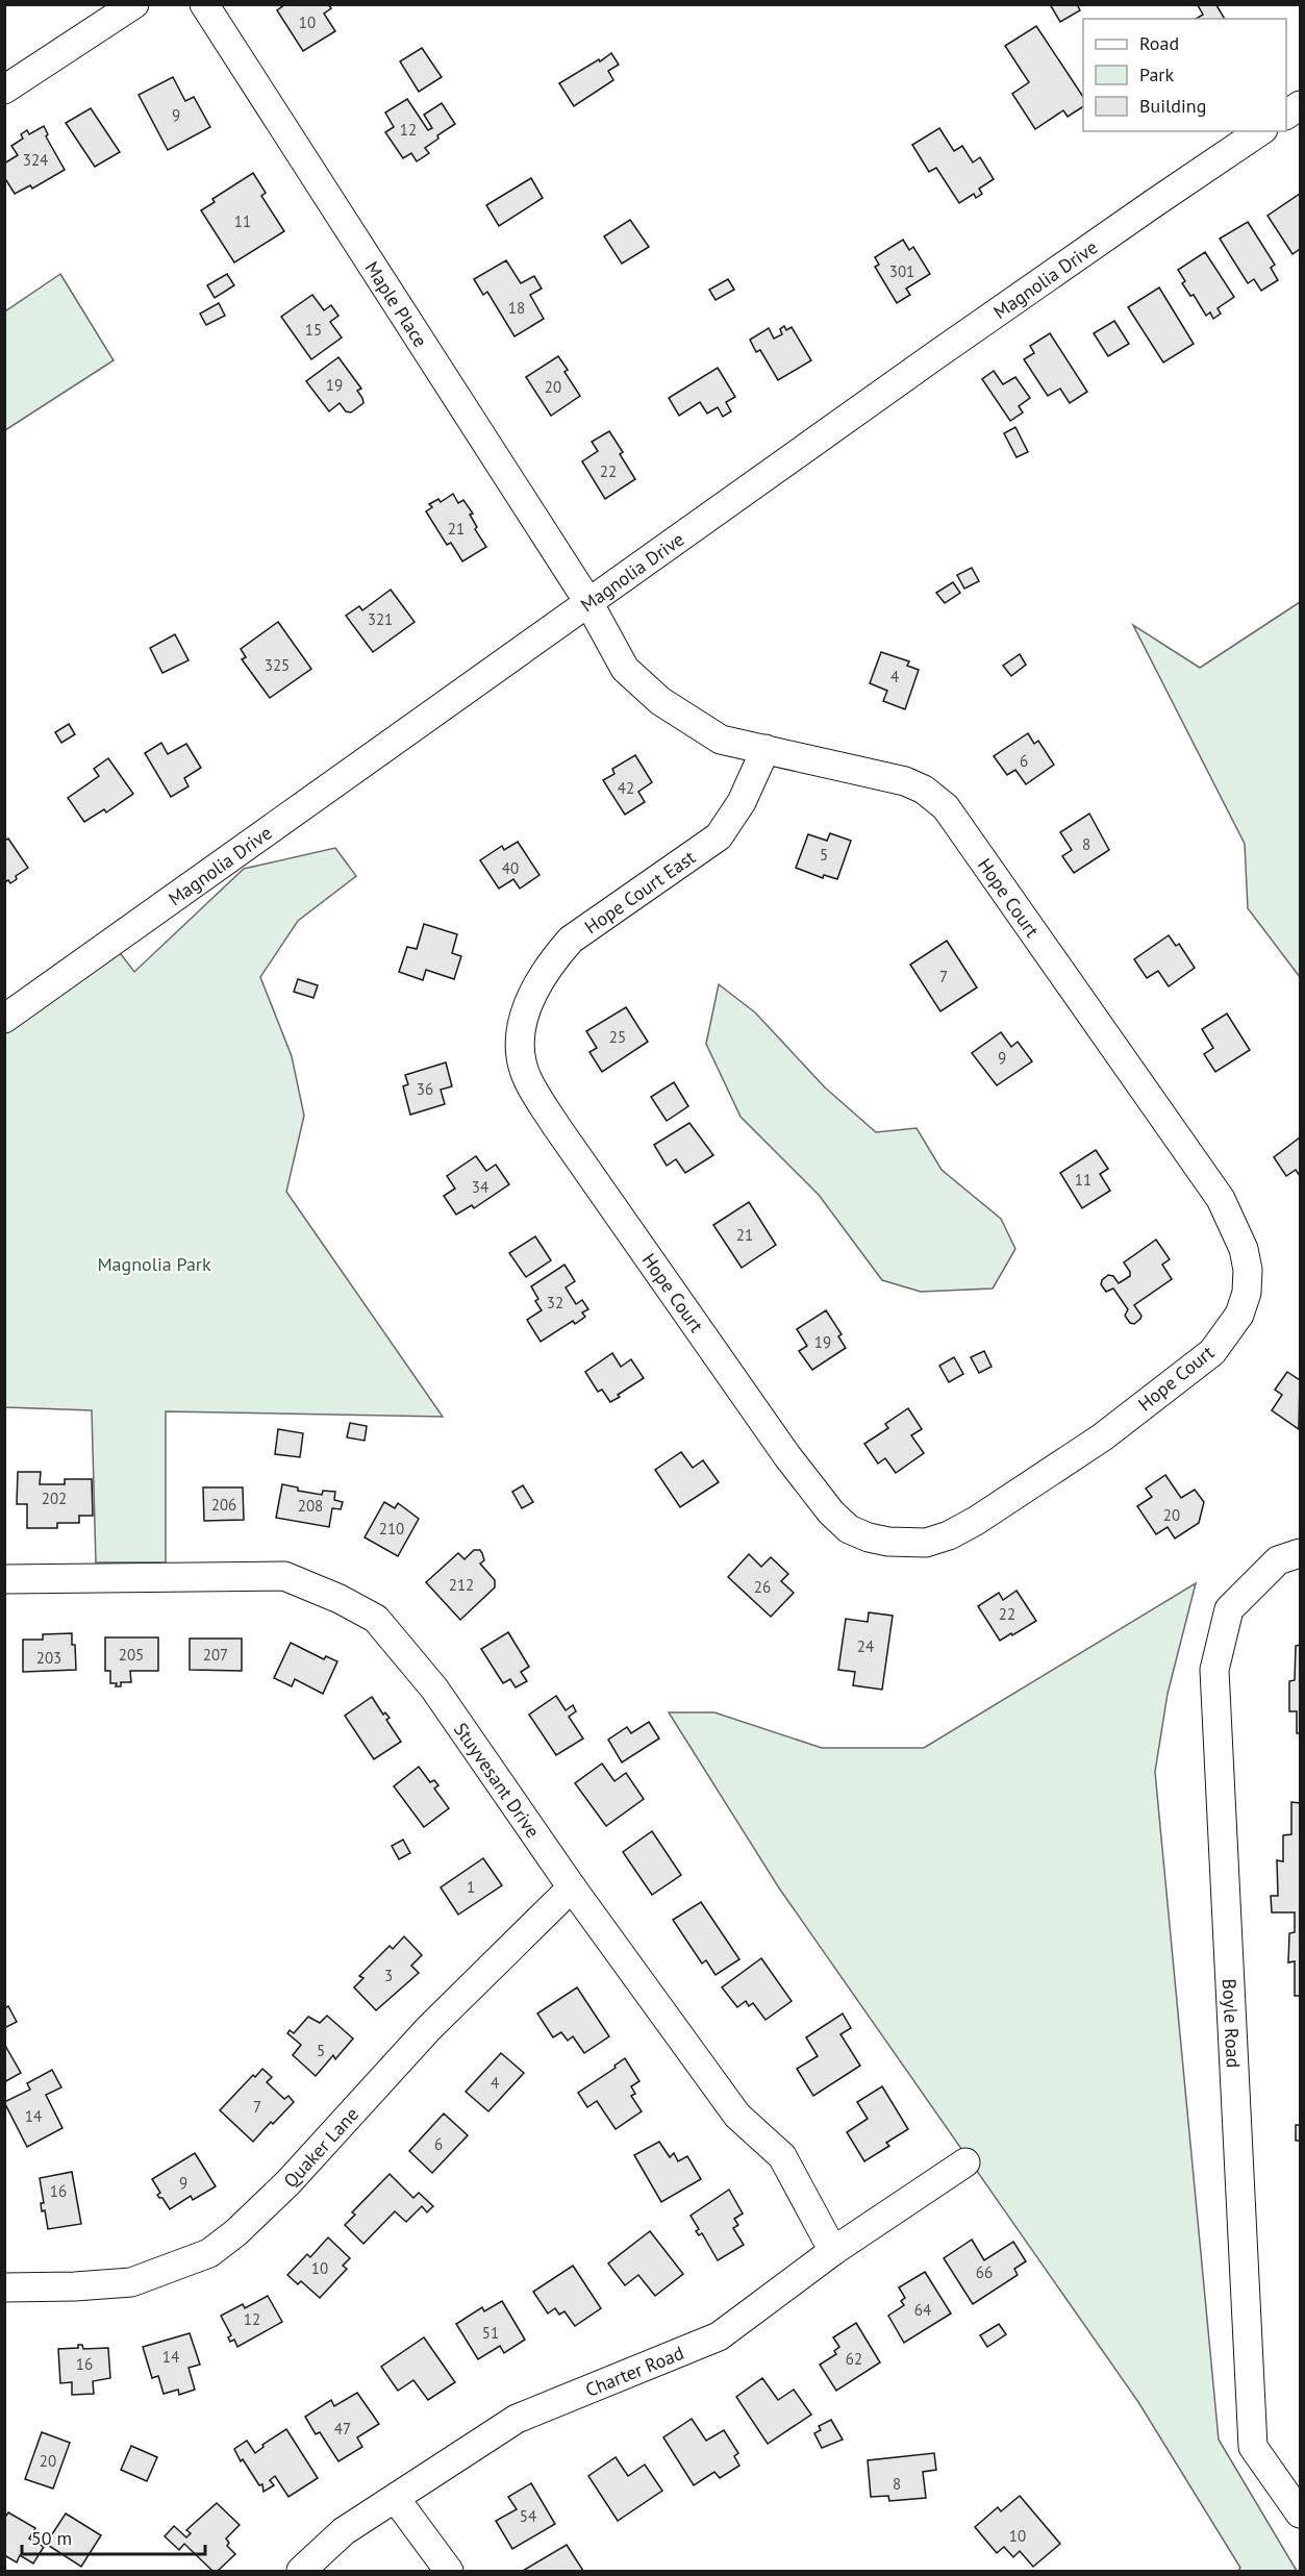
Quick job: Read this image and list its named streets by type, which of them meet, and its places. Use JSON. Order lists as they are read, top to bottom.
{
  "streets": {
    "street": [
      "Magnolia Drive",
      "Maple Place",
      "Hope Court East",
      "Hope Court",
      "Stuyvesant Drive",
      "Boyle Road",
      "Quaker Lane",
      "Charter Road"
    ]
  },
  "crossings": [
    ["Magnolia Drive", "Maple Place"],
    ["Magnolia Drive", "Hope Court"],
    ["Maple Place", "Hope Court"],
    ["Hope Court East", "Hope Court"],
    ["Stuyvesant Drive", "Quaker Lane"],
    ["Stuyvesant Drive", "Charter Road"]
  ],
  "parks": ["Magnolia Park"],
  "house_numbers": [
    "10",
    "9",
    "12",
    "324",
    "11",
    "301",
    "18",
    "15",
    "19",
    "20",
    "22",
    "21",
    "321",
    "325",
    "4",
    "6",
    "42",
    "8",
    "5",
    "40",
    "7",
    "25",
    "9",
    "36",
    "11",
    "34",
    "21",
    "32",
    "19",
    "202",
    "206",
    "208",
    "20",
    "210",
    "212",
    "26",
    "22",
    "24",
    "205",
    "207",
    "203",
    "1",
    "3",
    "5",
    "4",
    "7",
    "14",
    "6",
    "9",
    "16",
    "10",
    "66",
    "64",
    "12",
    "51",
    "14",
    "62",
    "16",
    "47",
    "20",
    "8",
    "54",
    "10"
  ],
  "legend": ["Road", "Park", "Building"],
  "scale_bar": "50 m"
}
